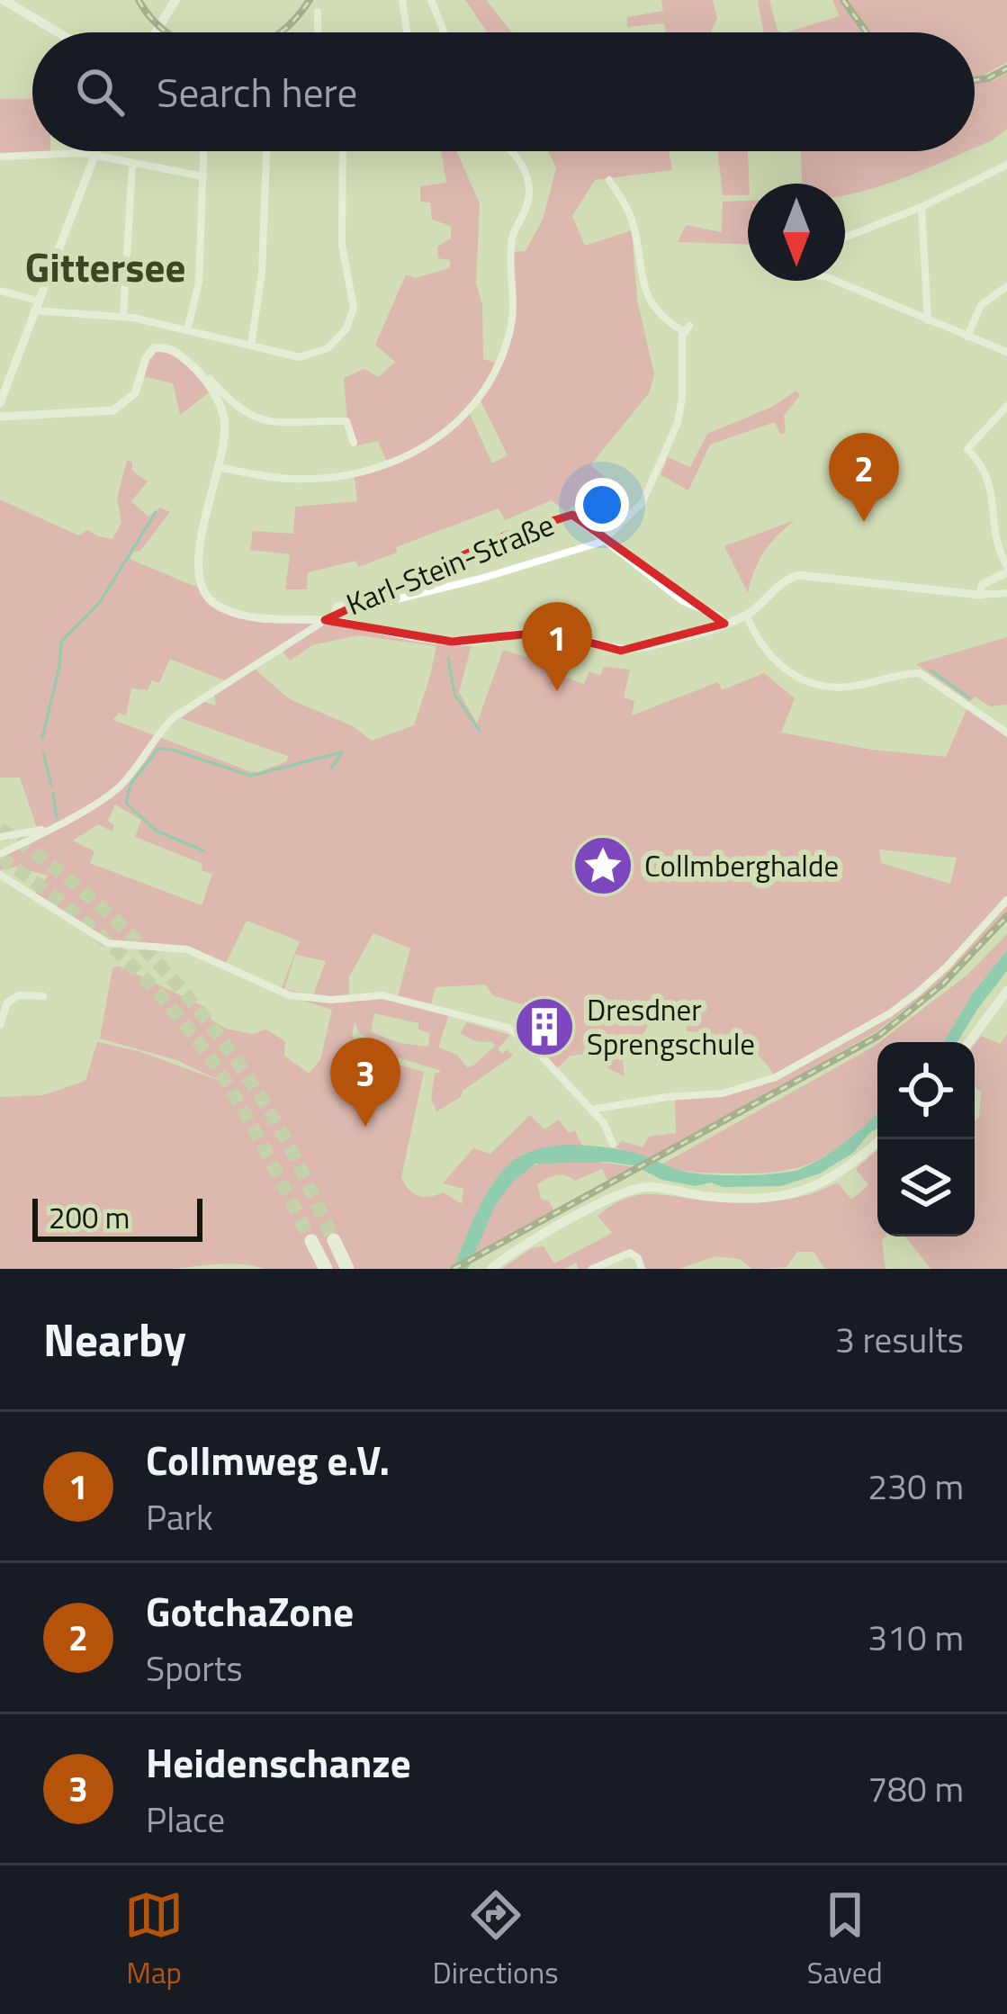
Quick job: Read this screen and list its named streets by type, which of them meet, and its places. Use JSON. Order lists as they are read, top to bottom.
{
  "streets": {
    "street": ["Karl-Stein-Straße"]
  },
  "districts": ["Gittersee"],
  "places": {
    "place": ["Collmberghalde"],
    "building": ["Dresdner Sprengschule"]
  },
  "scale_bar": "200 m",
  "north": "bottom",
  "page": {
    "search": "Search here",
    "pins": ["2", "1", "3"],
    "scale": "200 m",
    "heading": ["Nearby", "3 results"],
    "list": [
      {
        "mark": "1",
        "name": "Collmweg e.V.",
        "note": "Park",
        "value": "230 m"
      },
      {
        "mark": "2",
        "name": "GotchaZone",
        "note": "Sports",
        "value": "310 m"
      },
      {
        "mark": "3",
        "name": "Heidenschanze",
        "note": "Place",
        "value": "780 m"
      }
    ],
    "nav": ["Map", "Directions", "Saved"]
  }
}
